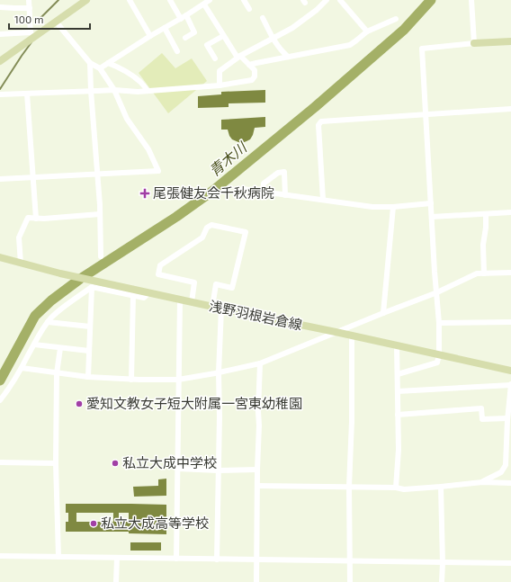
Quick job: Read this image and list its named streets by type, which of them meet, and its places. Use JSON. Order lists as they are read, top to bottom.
{
  "streets": {
    "main road": ["浅野羽根岩倉線"]
  },
  "water": ["青木川"],
  "places": {
    "health": ["尾張健友会千秋病院"],
    "other": ["愛知文教女子短大附属一宮東幼稚園", "私立大成中学校", "私立大成高等学校"]
  },
  "scale_bar": "100 m"
}
